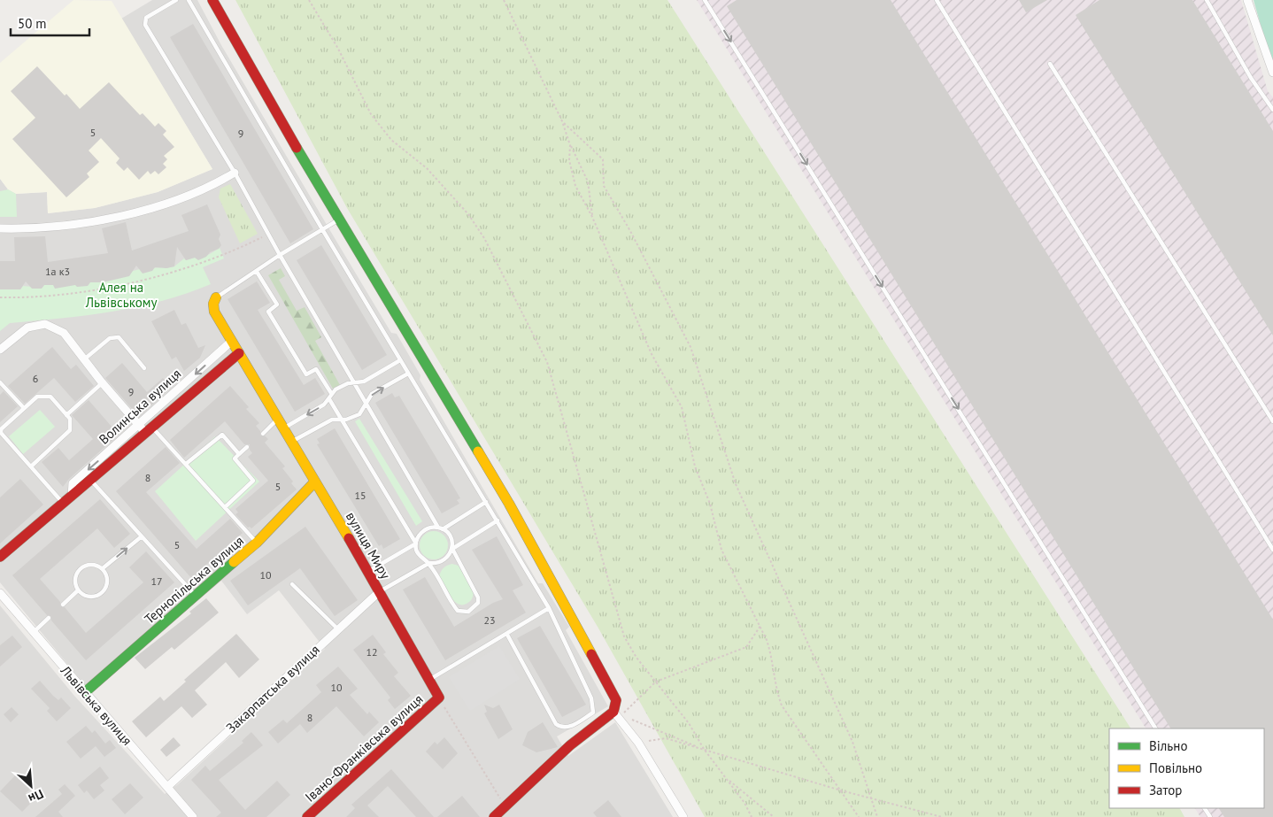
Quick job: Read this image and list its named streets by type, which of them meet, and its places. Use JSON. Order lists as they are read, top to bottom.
{
  "streets": {
    "street": [
      "Волинська вулиця",
      "вулиця Миру",
      "Тернопільська вулиця",
      "Закарпатська вулиця",
      "Львівська вулиця",
      "Івано-Франківська вулиця"
    ]
  },
  "crossings": [
    ["Волинська вулиця", "вулиця Миру"],
    ["вулиця Миру", "Тернопільська вулиця"],
    ["вулиця Миру", "Закарпатська вулиця"],
    ["вулиця Миру", "Івано-Франківська вулиця"],
    ["Тернопільська вулиця", "Львівська вулиця"],
    ["Закарпатська вулиця", "Львівська вулиця"]
  ],
  "parks": ["Алея на Львівському"],
  "house_numbers": [
    "5",
    "9",
    "1а к3",
    "6",
    "9",
    "8",
    "5",
    "15",
    "5",
    "10",
    "17",
    "23",
    "12",
    "10",
    "8"
  ],
  "legend": ["Вільно", "Повільно", "Затор"],
  "scale_bar": "50 m",
  "north": "bottom right"
}
